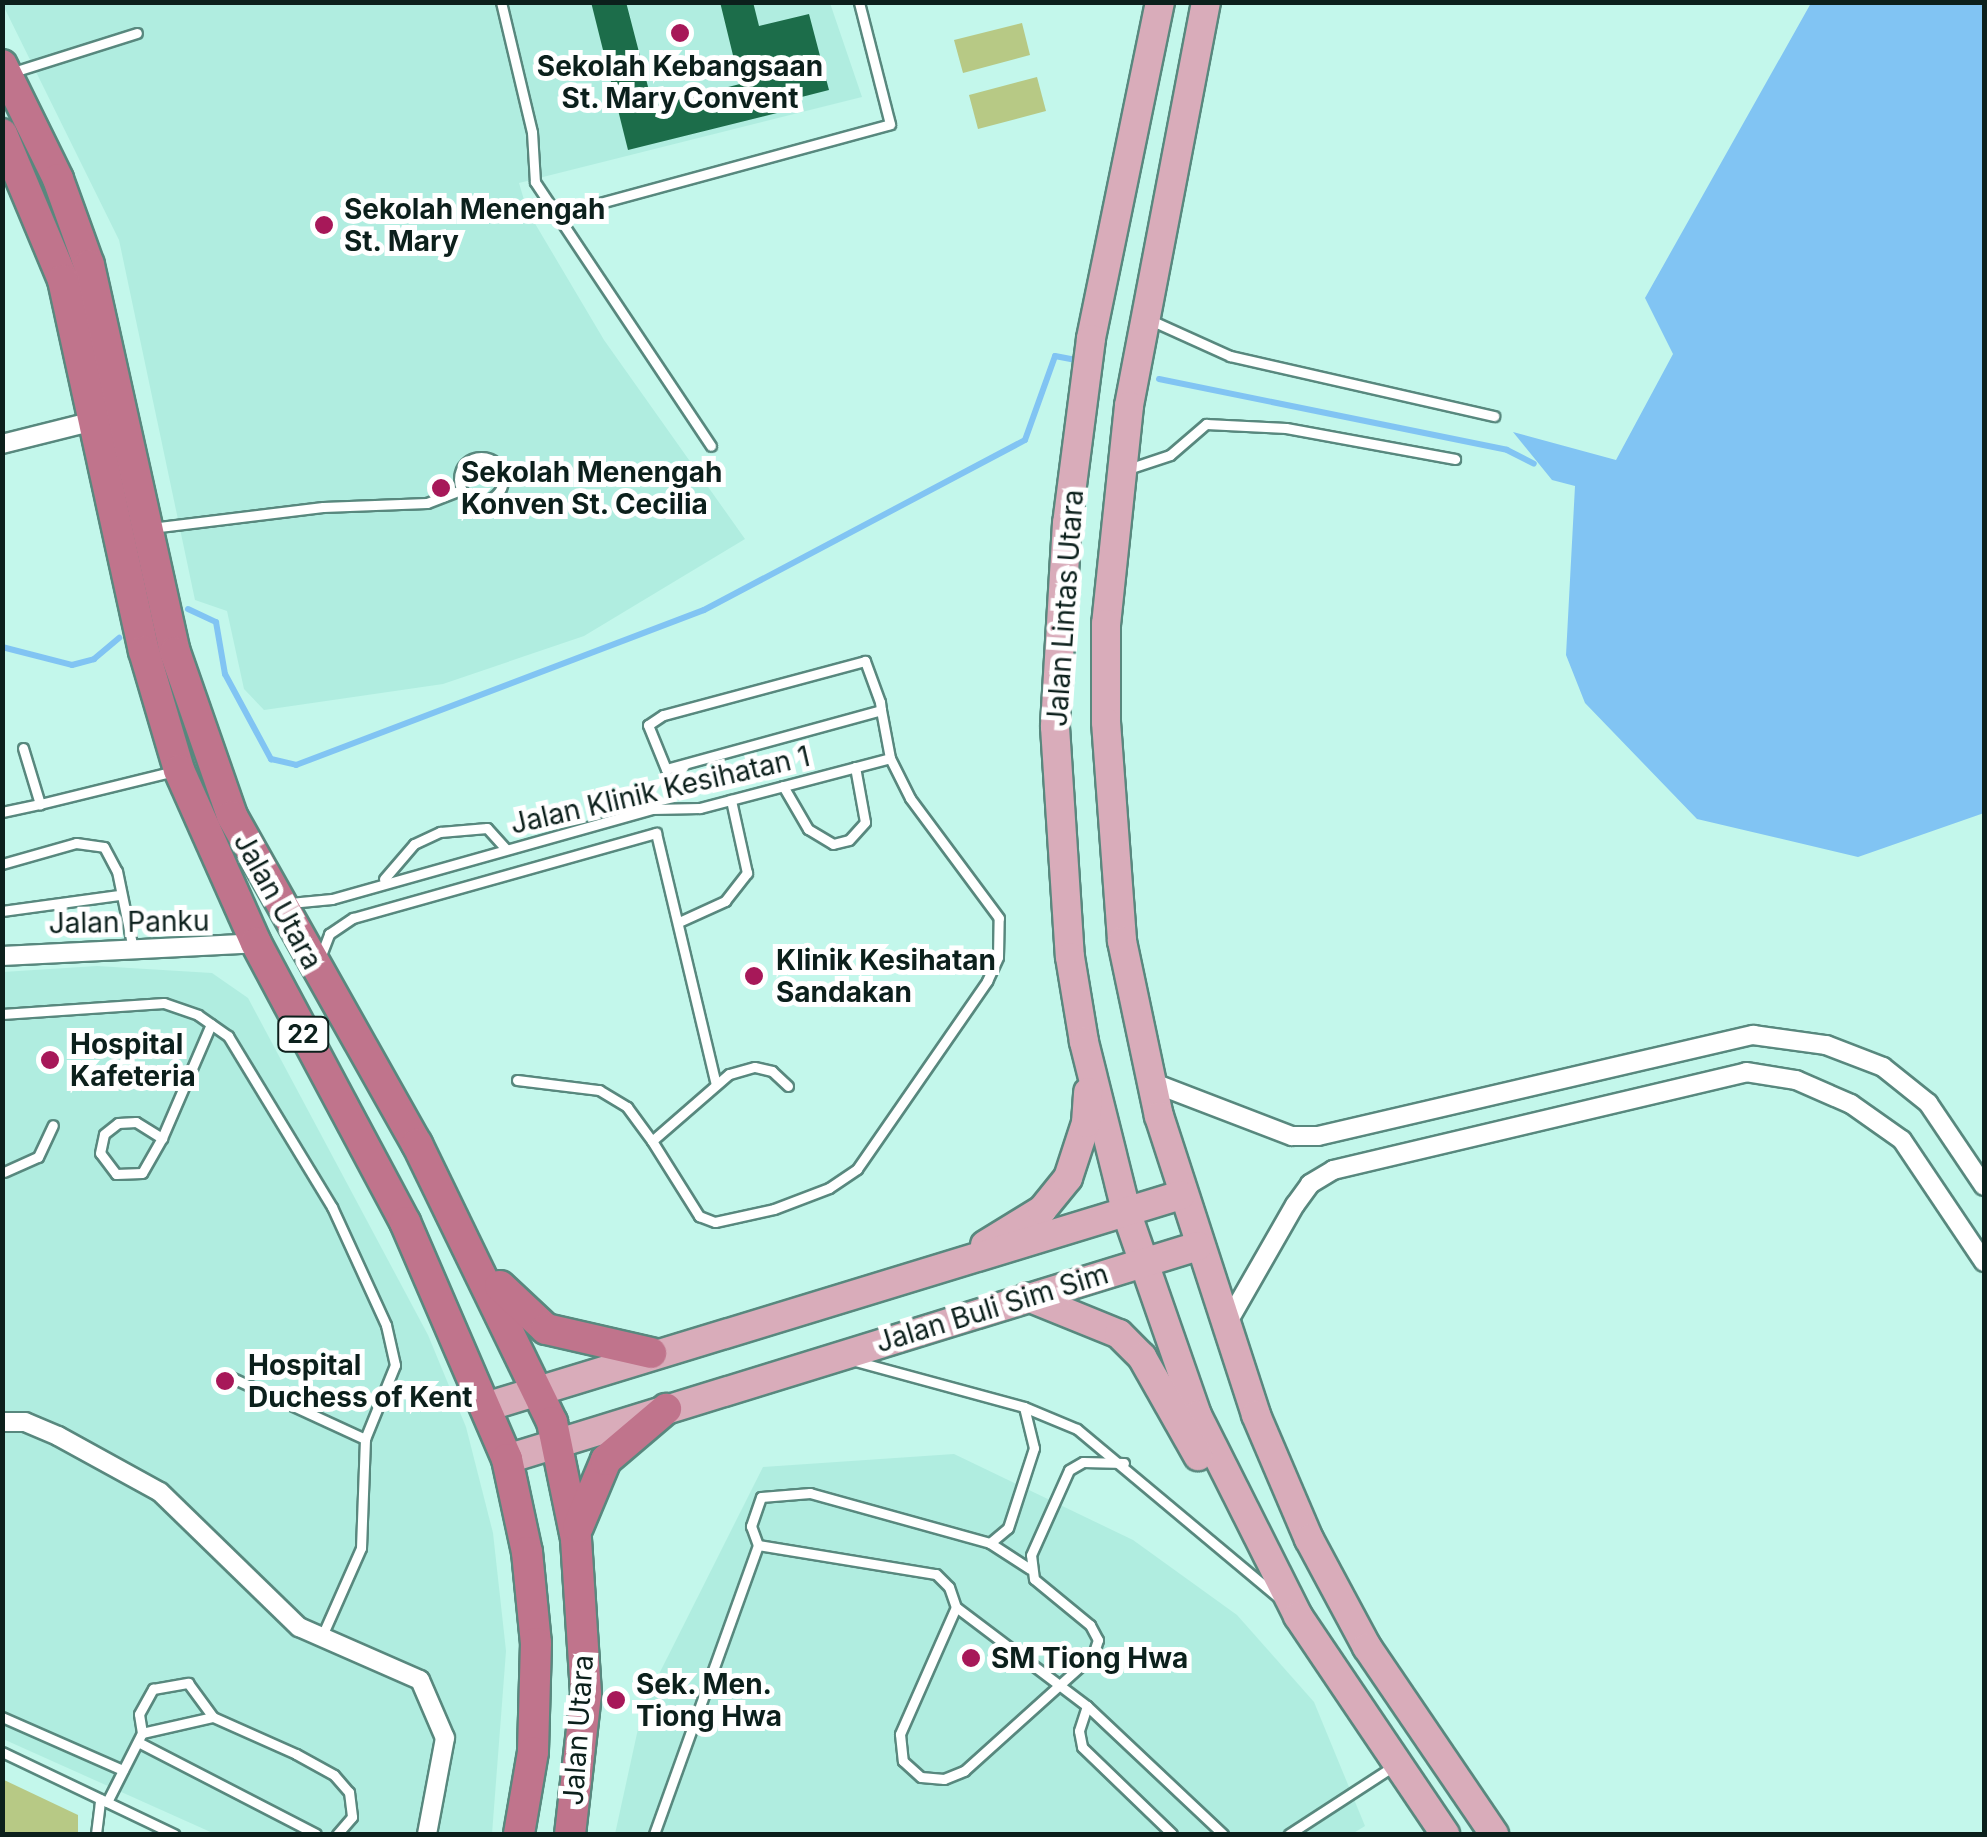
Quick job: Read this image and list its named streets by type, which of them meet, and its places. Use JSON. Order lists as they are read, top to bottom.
{
  "streets": {
    "highway": ["Jalan Utara", "22"],
    "main road": ["Jalan Lintas Utara", "Jalan Buli Sim Sim"],
    "street": ["Jalan Panku"],
    "lane": ["Jalan Klinik Kesihatan 1"]
  },
  "crossings": [
    ["Jalan Lintas Utara", "Jalan Buli Sim Sim"],
    ["Jalan Klinik Kesihatan 1", "Jalan Utara"],
    ["Jalan Utara", "Jalan Panku"],
    ["Jalan Utara", "Jalan Buli Sim Sim"]
  ],
  "places": [
    "Sekolah Kebangsaan St. Mary Convent",
    "Sekolah Menengah St. Mary",
    "Sekolah Menengah Konven St. Cecilia",
    "Klinik Kesihatan Sandakan",
    "Hospital Kafeteria",
    "Hospital Duchess of Kent",
    "SM Tiong Hwa",
    "Sek. Men. Tiong Hwa"
  ]
}
